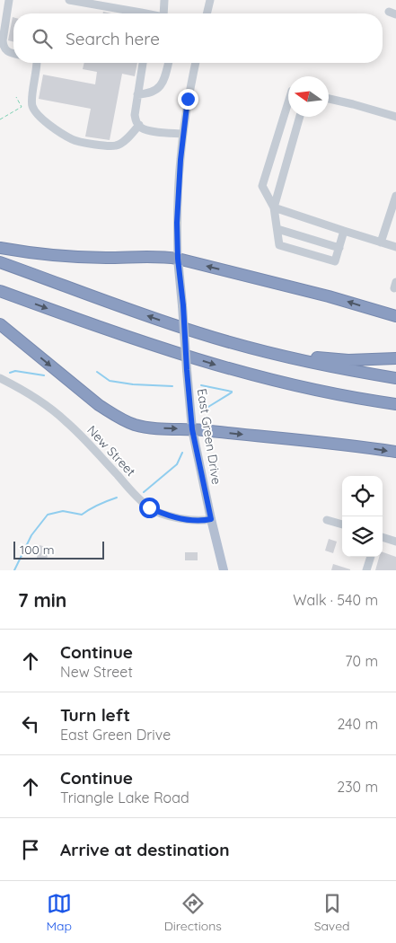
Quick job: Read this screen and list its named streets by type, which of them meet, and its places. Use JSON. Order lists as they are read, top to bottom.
{
  "streets": {
    "main road": ["East Green Drive"],
    "street": ["New Street"]
  },
  "crossings": [
    ["East Green Drive", "New Street"]
  ],
  "scale_bar": "100 m",
  "north": "left",
  "page": {
    "search": "Search here",
    "scale": "100 m",
    "heading": ["7 min", "Walk · 540 m"],
    "list": [
      ["Continue", "New Street", "70 m"],
      ["Turn left", "East Green Drive", "240 m"],
      ["Continue", "Triangle Lake Road", "230 m"],
      "Arrive at destination"
    ],
    "nav": ["Map", "Directions", "Saved"]
  }
}
